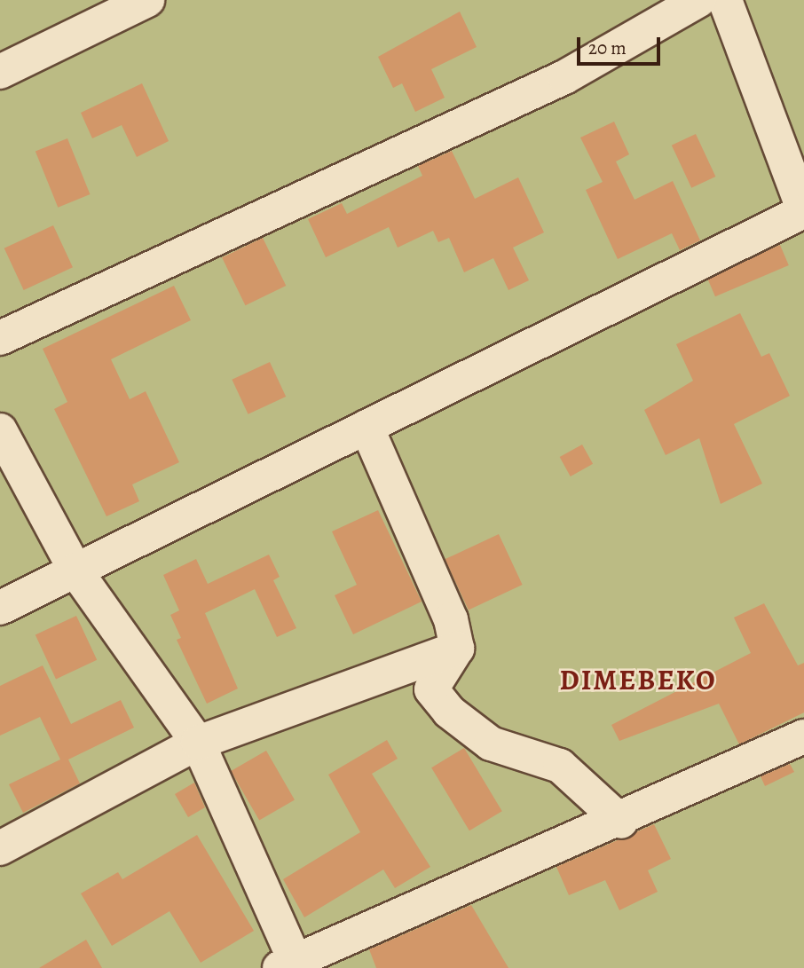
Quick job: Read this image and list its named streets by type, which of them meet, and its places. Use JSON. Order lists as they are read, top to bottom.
{
  "districts": ["DIMEBEKO"],
  "scale_bar": "20 m"
}
